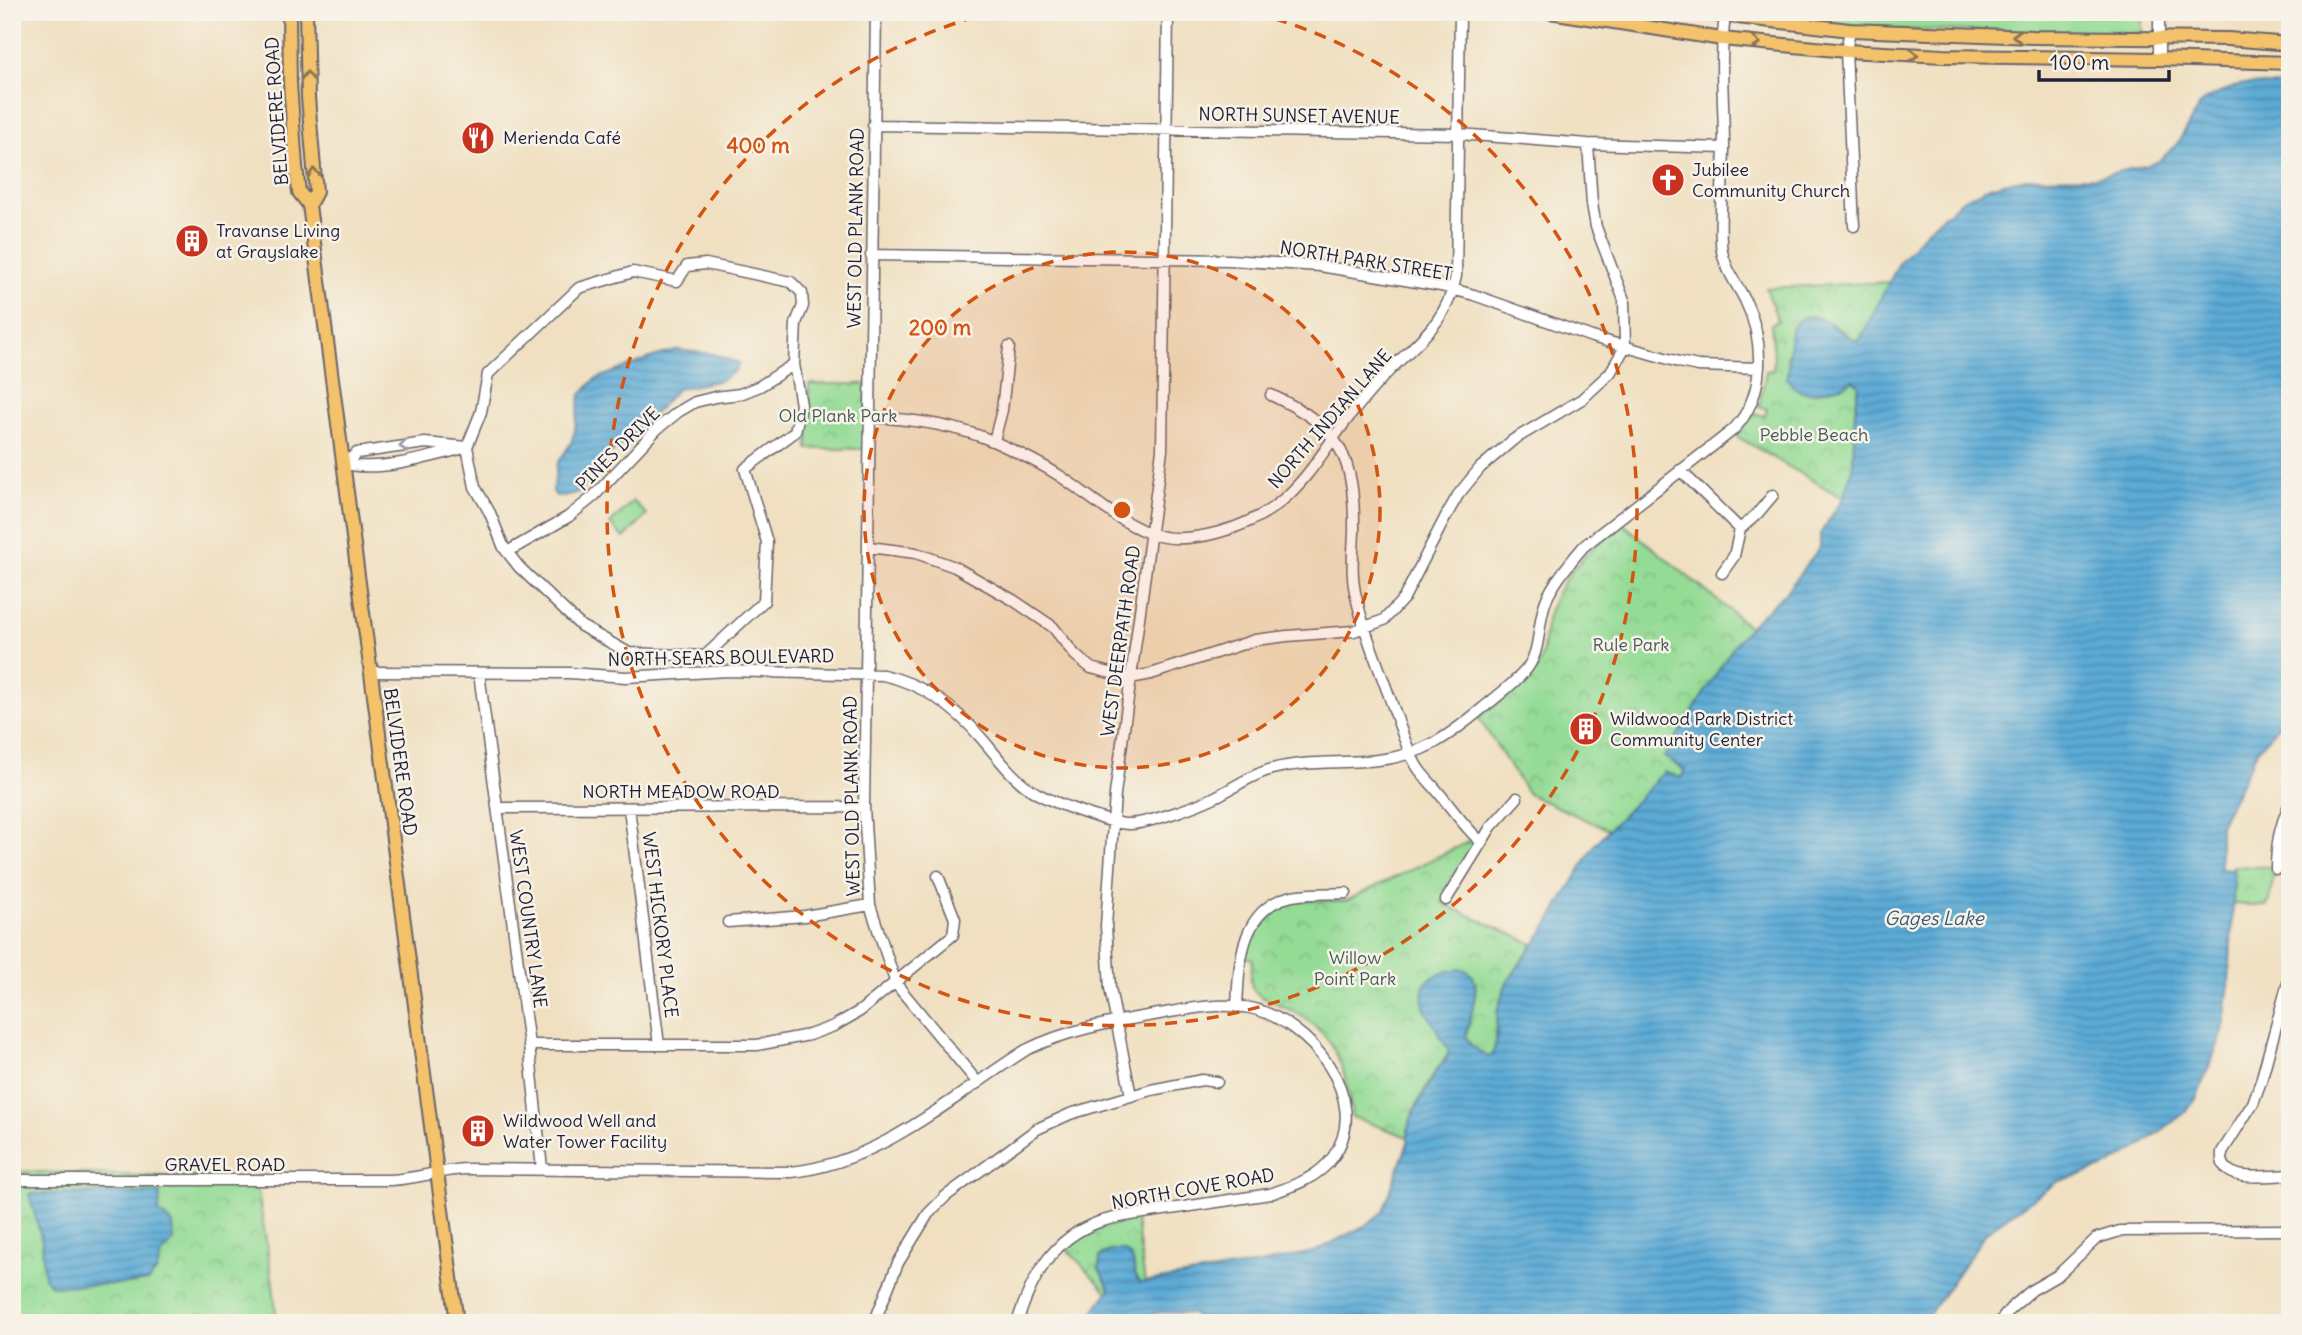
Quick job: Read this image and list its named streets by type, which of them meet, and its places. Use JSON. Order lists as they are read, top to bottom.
{
  "streets": {
    "main road": ["BELVIDERE ROAD"],
    "street": [
      "NORTH SUNSET AVENUE",
      "WEST OLD PLANK ROAD",
      "NORTH PARK STREET",
      "NORTH INDIAN LANE",
      "PINES DRIVE",
      "WEST DEERPATH ROAD",
      "NORTH SEARS BOULEVARD",
      "NORTH MEADOW ROAD",
      "WEST COUNTRY LANE",
      "WEST HICKORY PLACE",
      "GRAVEL ROAD",
      "NORTH COVE ROAD"
    ]
  },
  "crossings": [
    ["BELVIDERE ROAD", "NORTH SEARS BOULEVARD"],
    ["BELVIDERE ROAD", "GRAVEL ROAD"],
    ["NORTH SUNSET AVENUE", "WEST OLD PLANK ROAD"],
    ["NORTH SUNSET AVENUE", "NORTH INDIAN LANE"],
    ["NORTH SUNSET AVENUE", "WEST DEERPATH ROAD"],
    ["NORTH SUNSET AVENUE", "NORTH SEARS BOULEVARD"],
    ["WEST OLD PLANK ROAD", "NORTH PARK STREET"],
    ["WEST OLD PLANK ROAD", "NORTH INDIAN LANE"],
    ["WEST OLD PLANK ROAD", "NORTH SEARS BOULEVARD"],
    ["WEST OLD PLANK ROAD", "NORTH MEADOW ROAD"],
    ["WEST OLD PLANK ROAD", "GRAVEL ROAD"],
    ["WEST OLD PLANK ROAD", "NORTH COVE ROAD"],
    ["NORTH PARK STREET", "NORTH INDIAN LANE"],
    ["NORTH PARK STREET", "WEST DEERPATH ROAD"],
    ["NORTH PARK STREET", "NORTH SEARS BOULEVARD"],
    ["NORTH INDIAN LANE", "WEST DEERPATH ROAD"],
    ["WEST DEERPATH ROAD", "NORTH SEARS BOULEVARD"],
    ["WEST DEERPATH ROAD", "NORTH COVE ROAD"],
    ["NORTH SEARS BOULEVARD", "WEST COUNTRY LANE"],
    ["NORTH MEADOW ROAD", "WEST COUNTRY LANE"],
    ["NORTH MEADOW ROAD", "WEST HICKORY PLACE"],
    ["WEST COUNTRY LANE", "GRAVEL ROAD"],
    ["GRAVEL ROAD", "NORTH COVE ROAD"]
  ],
  "water": ["Gages Lake"],
  "parks": [
    "Old Plank Park",
    "Pebble Beach",
    "Rule Park",
    "Willow Point Park"
  ],
  "places": {
    "restaurant": ["Merienda Café"],
    "church": ["Jubilee Community Church"],
    "building": ["Travanse Living at Grayslake", "Wildwood Park District Community Center", "Wildwood Well and Water Tower Facility"]
  },
  "scale_bar": "100 m",
  "rings": ["400 m", "200 m"]
}
